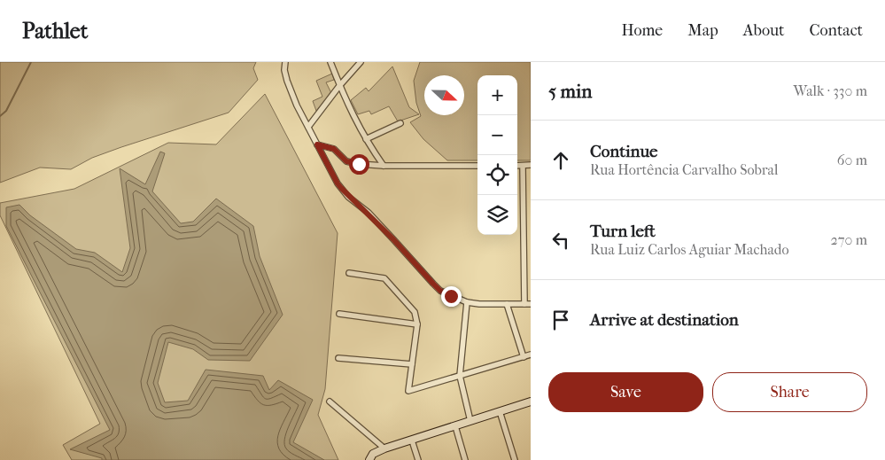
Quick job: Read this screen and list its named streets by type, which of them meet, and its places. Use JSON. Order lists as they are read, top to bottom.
{
  "north": "right",
  "page": {
    "header": "Pathlet",
    "nav": [
      "Home",
      "Map",
      "About",
      "Contact"
    ],
    "heading": ["5 min", "Walk · 330 m"],
    "map_buttons": ["+", "−"],
    "list": [
      ["Continue", "Rua Hortência Carvalho Sobral", "60 m"],
      ["Turn left", "Rua Luiz Carlos Aguiar Machado", "270 m"],
      "Arrive at destination"
    ],
    "buttons": ["Save", "Share"]
  }
}
